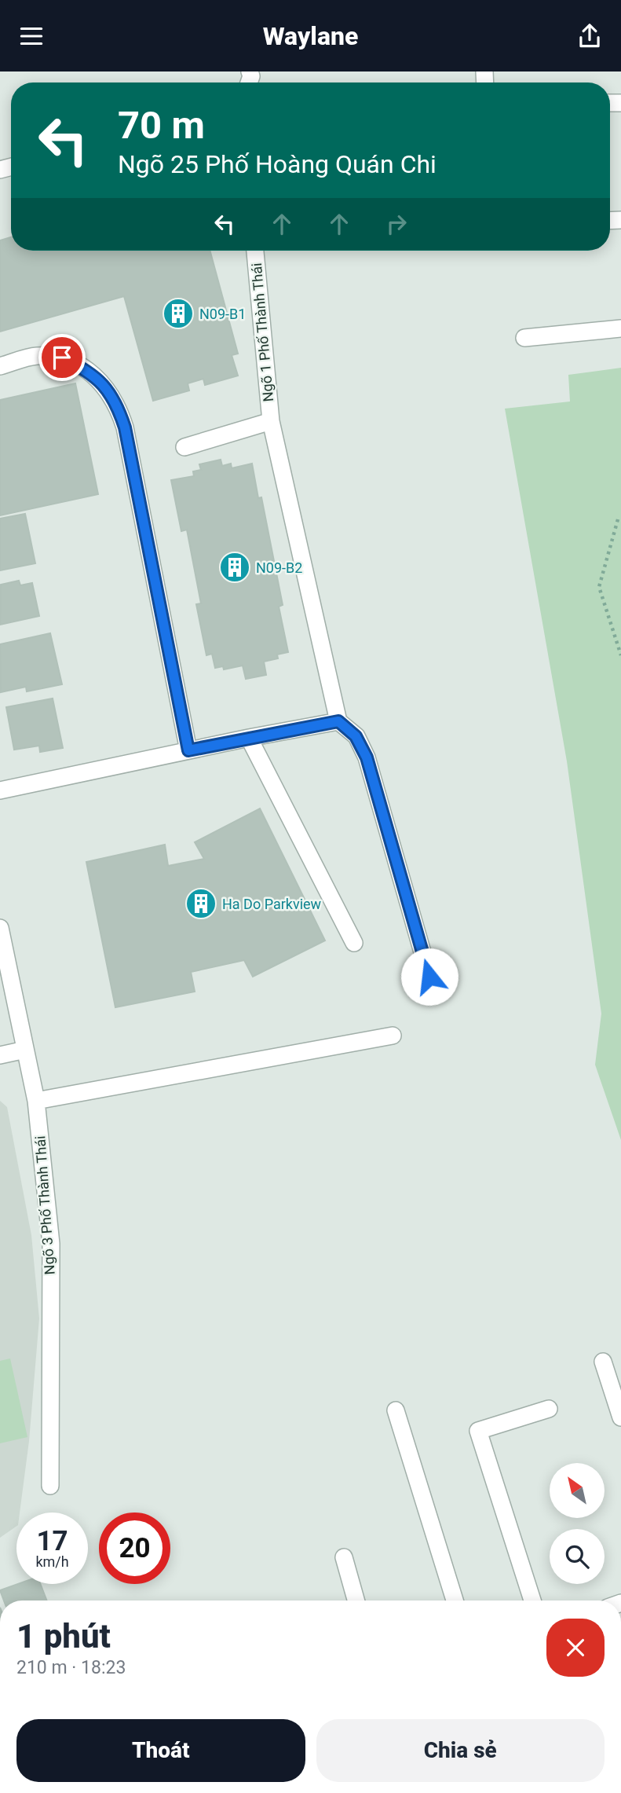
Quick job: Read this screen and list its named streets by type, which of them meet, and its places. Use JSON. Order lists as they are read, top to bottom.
{
  "streets": {
    "street": ["Ngõ 1 Phố Thành Thái", "Ngõ 3 Phố Thành Thái"]
  },
  "places": {
    "building": ["N09-B1", "N09-B2", "Ha Do Parkview"]
  },
  "north": "top left",
  "page": {
    "header": "Waylane",
    "turn": ["70 m", "Ngõ 25 Phố Hoàng Quán Chi"],
    "speed": "17 km/h",
    "limit": "20",
    "heading": ["1 phút", "210 m · 18:23"],
    "buttons": ["Thoát", "Chia sẻ"]
  }
}
